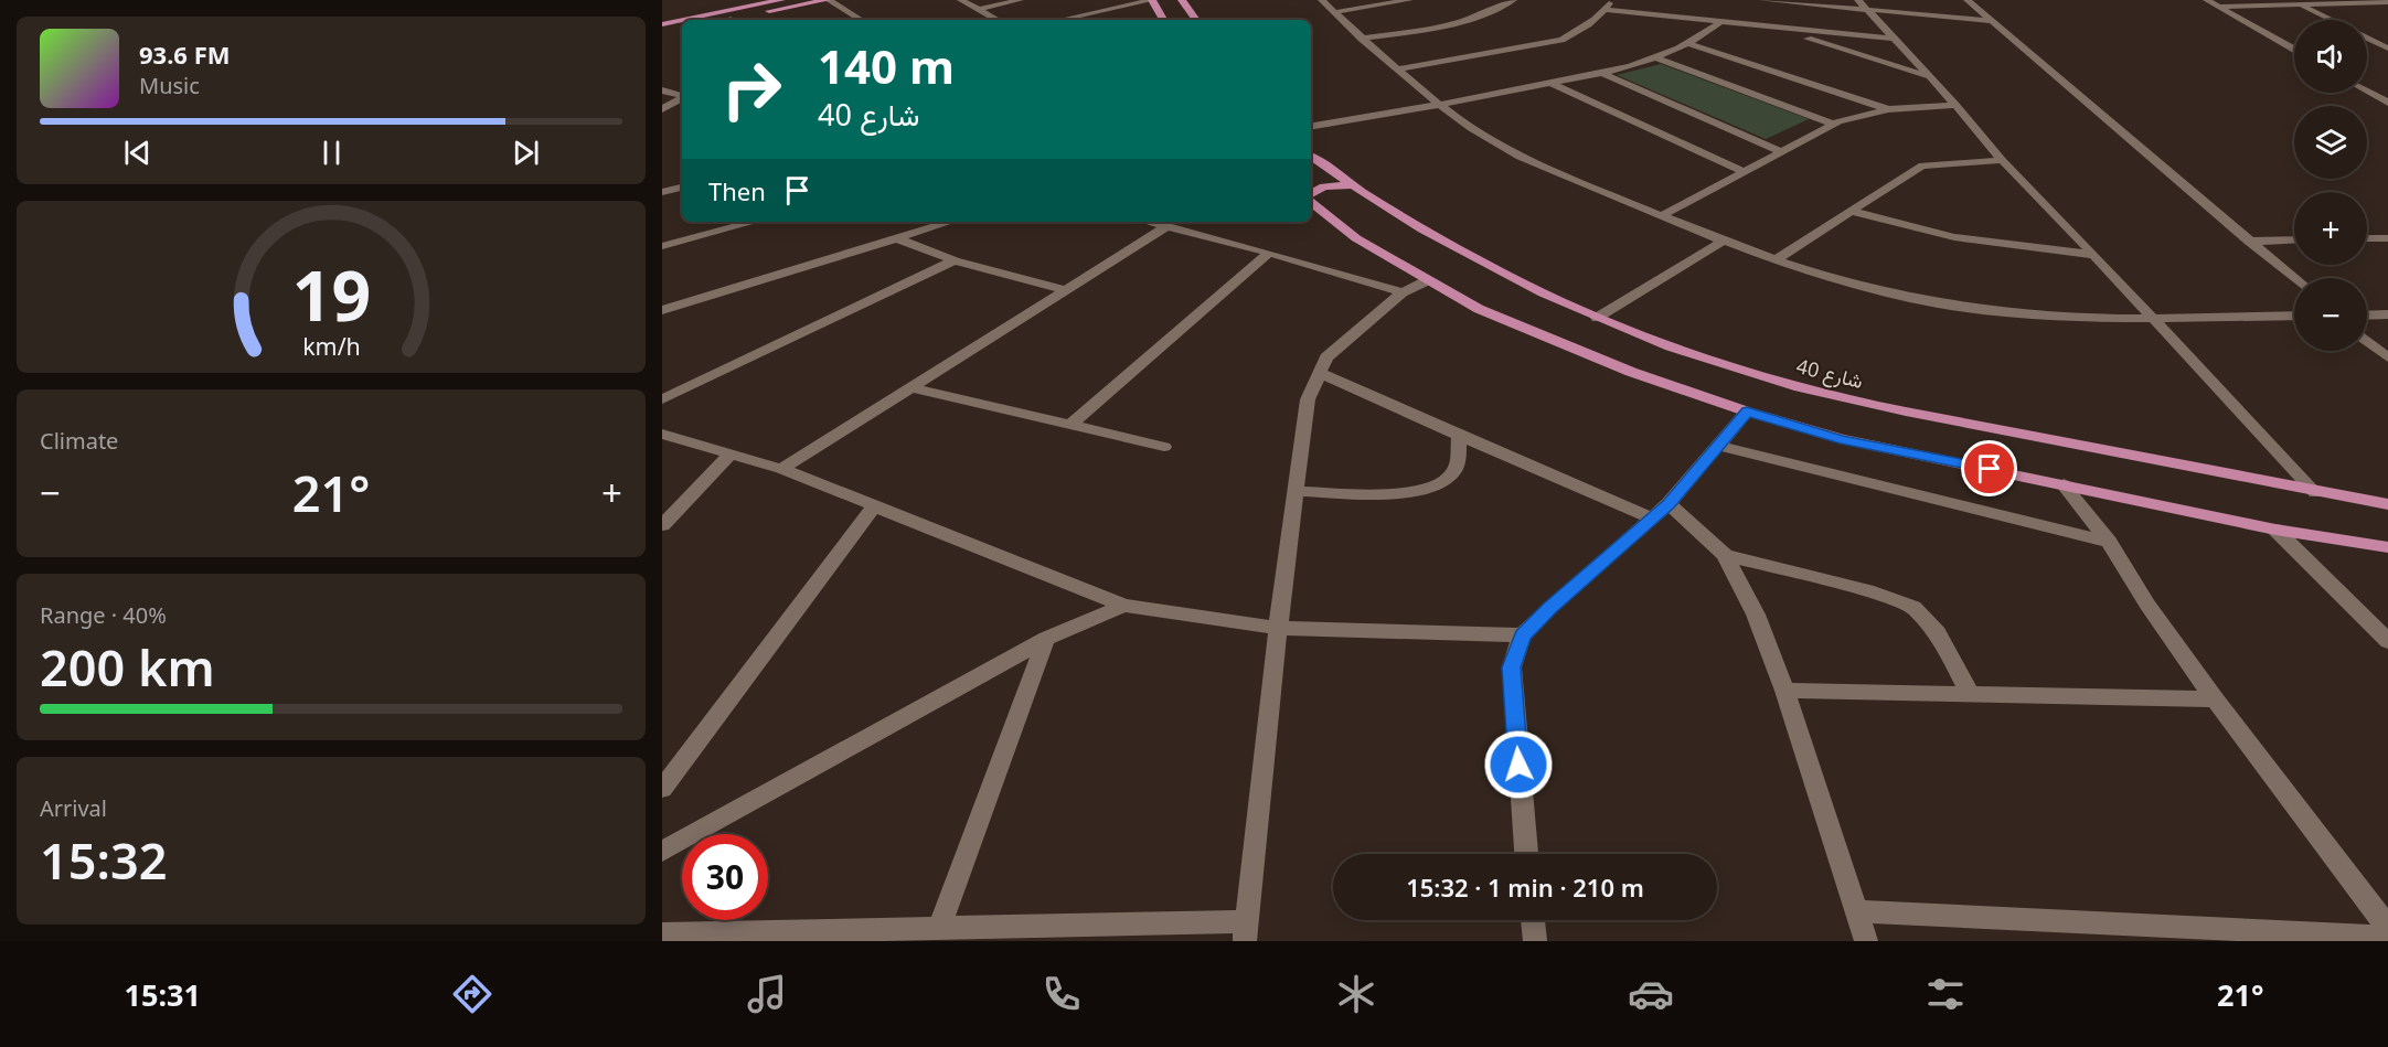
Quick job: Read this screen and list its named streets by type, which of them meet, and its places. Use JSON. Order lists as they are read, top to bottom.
{
  "streets": {
    "main road": ["شارع 40"]
  },
  "page": {
    "map_buttons": ["+", "−"],
    "turn": ["140 m", "شارع 40"],
    "song": ["93.6 FM", "Music"],
    "then": "Then",
    "tile": [
      "Climate",
      ["Range · 40%", "200 km"],
      ["Arrival", "15:32"]
    ],
    "heat": ["−", "21°", "+"],
    "limit": "30",
    "trip": "15:32 · 1 min · 210 m",
    "tabs": ["15:31", "21°"],
    "gauge": ["19", "km/h"]
  }
}
